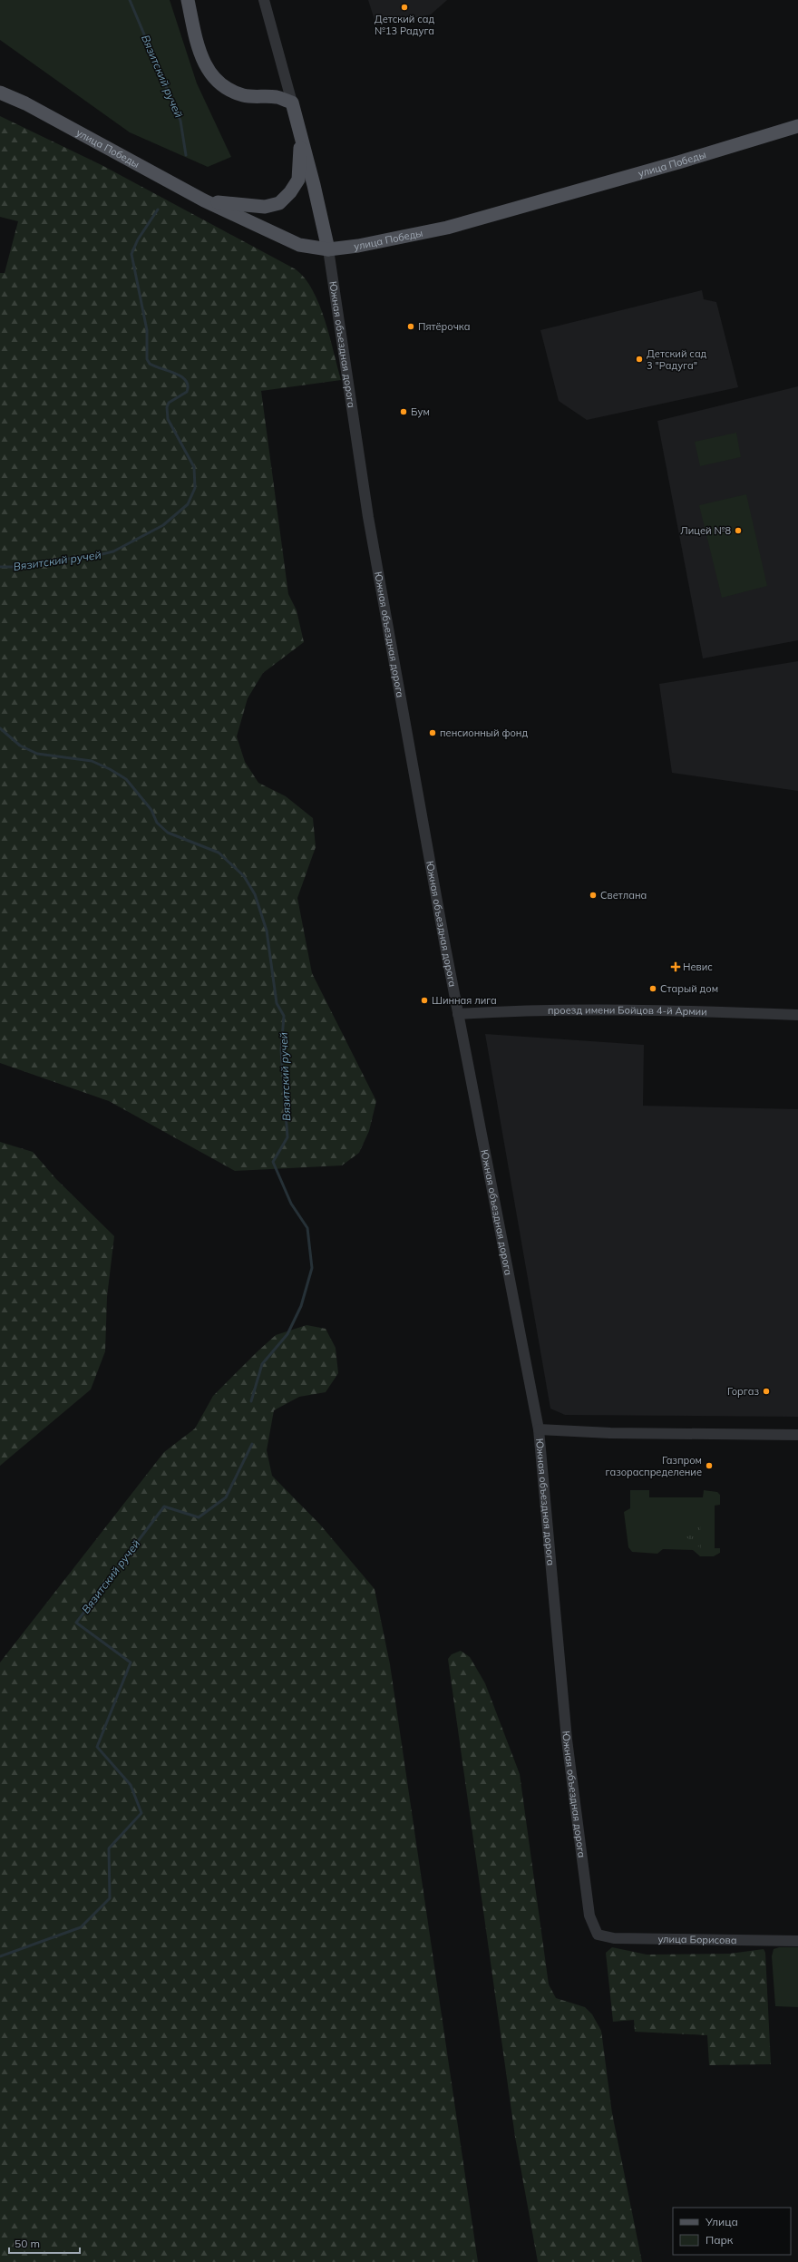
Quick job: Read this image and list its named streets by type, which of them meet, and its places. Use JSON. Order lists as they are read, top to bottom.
{
  "streets": {
    "main road": ["улица Победы", "Южная объездная дорога"],
    "street": ["проезд имени Бойцов 4-й Армии", "улица Борисова"]
  },
  "crossings": [
    ["улица Победы", "Южная объездная дорога"],
    ["Южная объездная дорога", "проезд имени Бойцов 4-й Армии"],
    ["Южная объездная дорога", "улица Борисова"]
  ],
  "water": ["Вязитский ручей"],
  "places": {
    "other": [
      "Детский сад №13 Радуга",
      "Пятёрочка",
      "Детский сад 3 \"Радуга\"",
      "Бум",
      "Лицей №8",
      "пенсионный фонд",
      "Светлана",
      "Старый дом",
      "Шинная лига",
      "Горгаз",
      "Газпром газораспределение"
    ],
    "health": ["Невис"]
  },
  "legend": ["Улица", "Парк"],
  "scale_bar": "50 m"
}
